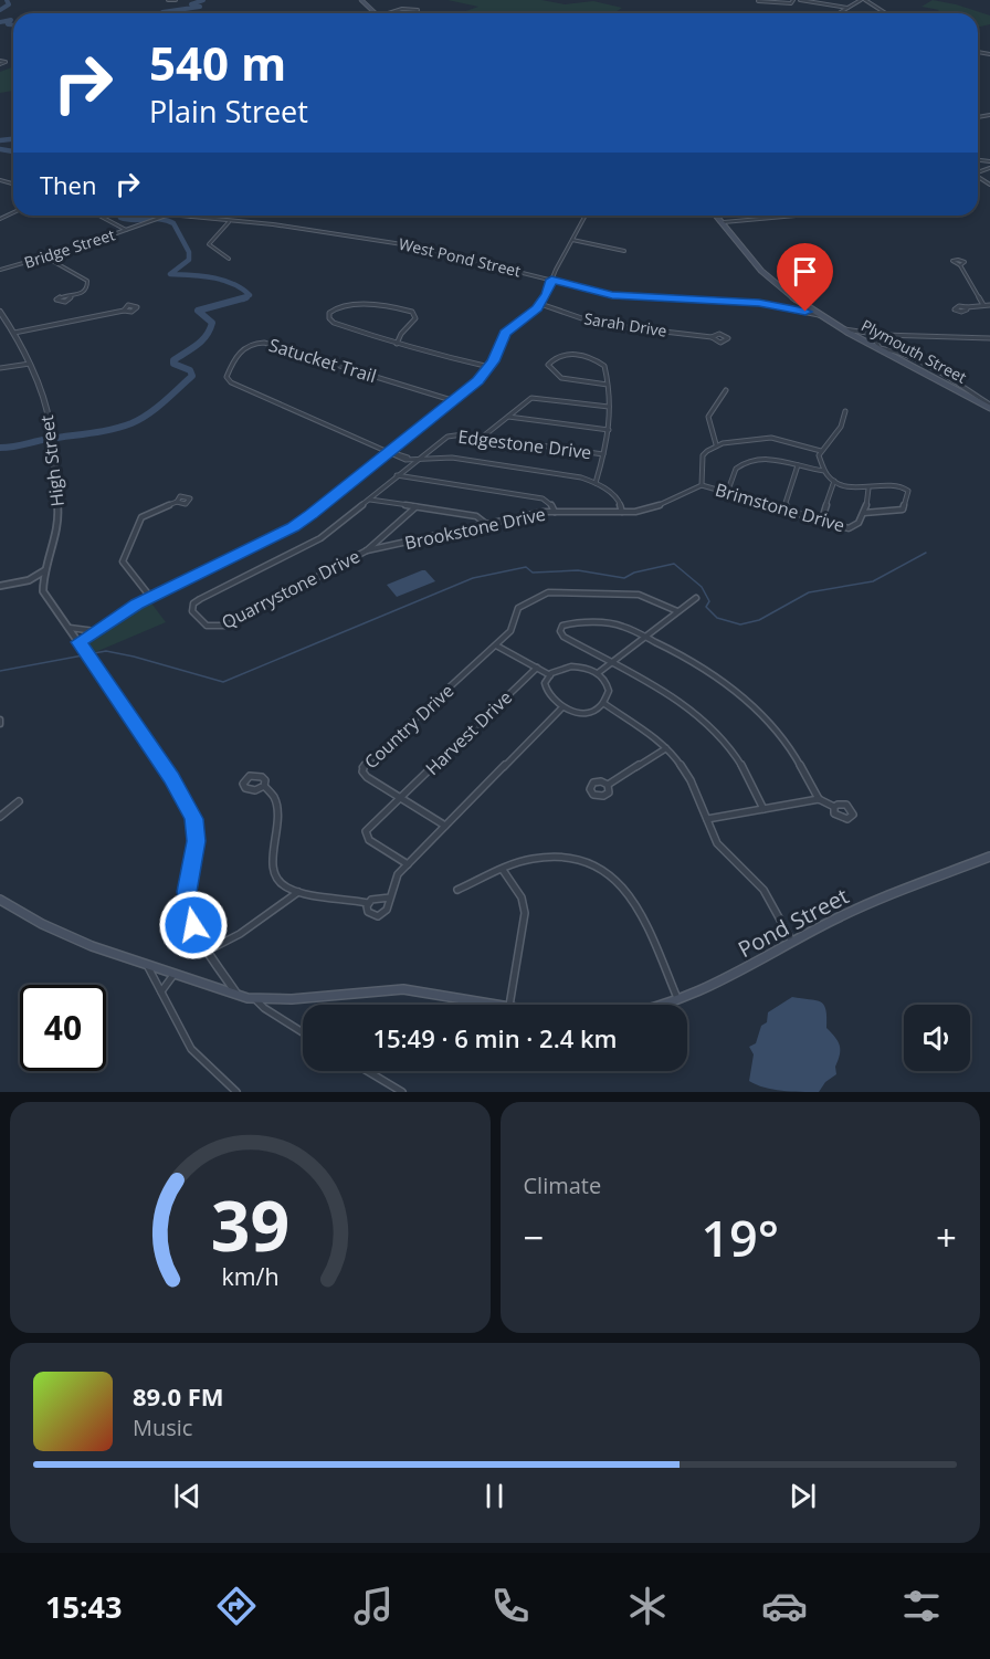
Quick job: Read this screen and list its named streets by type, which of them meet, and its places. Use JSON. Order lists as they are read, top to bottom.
{
  "streets": {
    "main road": ["Plymouth Street", "Pond Street"],
    "street": [
      "Bridge Street",
      "West Pond Street",
      "Sarah Drive",
      "Satucket Trail",
      "Edgestone Drive",
      "High Street",
      "Brimstone Drive",
      "Brookstone Drive",
      "Quarrystone Drive",
      "Country Drive",
      "Harvest Drive"
    ]
  },
  "crossings": [
    ["Bridge Street", "West Pond Street"],
    ["West Pond Street", "Plymouth Street"],
    ["Edgestone Drive", "Quarrystone Drive"],
    ["Brimstone Drive", "Brookstone Drive"],
    ["Brookstone Drive", "Quarrystone Drive"],
    ["Country Drive", "Harvest Drive"]
  ],
  "page": {
    "turn": ["540 m", "Plain Street"],
    "then": "Then",
    "limit": "40",
    "trip": "15:49 · 6 min · 2.4 km",
    "tile": "Climate",
    "heat": ["−", "19°", "+"],
    "song": ["89.0 FM", "Music"],
    "tabs": "15:43",
    "gauge": ["39", "km/h"]
  }
}
